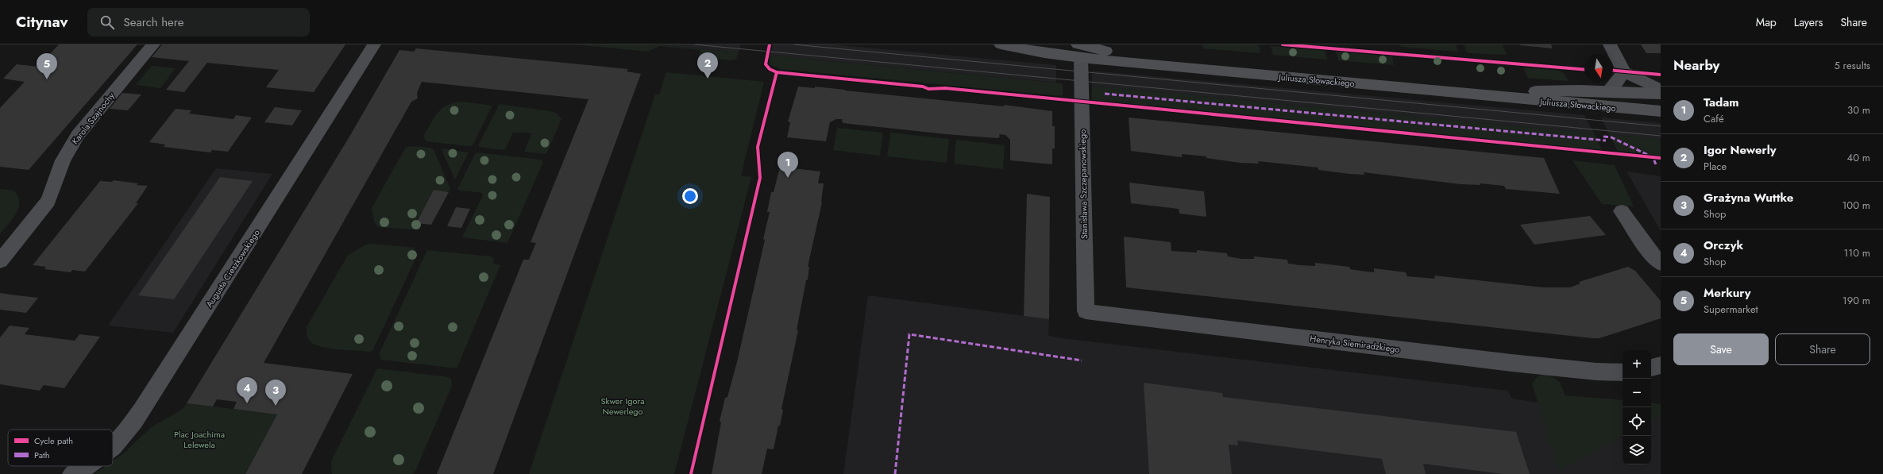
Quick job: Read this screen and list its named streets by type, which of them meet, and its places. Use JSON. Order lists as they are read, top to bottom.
{
  "streets": {
    "main road": ["Juliusza Słowackiego"],
    "street": [
      "Karola Szajnochy",
      "Stanisława Szczepanowskiego",
      "Augusta Cieszkowskiego",
      "Henryka Siemiradzkiego"
    ]
  },
  "crossings": [
    ["Juliusza Słowackiego", "Stanisława Szczepanowskiego"],
    ["Stanisława Szczepanowskiego", "Henryka Siemiradzkiego"]
  ],
  "parks": ["Skwer Igora Newerlego", "Plac Joachima Lelewela"],
  "legend": ["Cycle path", "Path"],
  "north": "bottom",
  "page": {
    "header": "Citynav",
    "search": "Search here",
    "nav": ["Map", "Layers", "Share"],
    "heading": ["Nearby", "5 results"],
    "pins": [
      "2",
      "5",
      "1",
      "4",
      "3"
    ],
    "list": [
      {
        "mark": "1",
        "name": "Tadam",
        "note": "Café",
        "value": "30 m"
      },
      {
        "mark": "2",
        "name": "Igor Newerly",
        "note": "Place",
        "value": "40 m"
      },
      {
        "mark": "3",
        "name": "Grażyna Wuttke",
        "note": "Shop",
        "value": "100 m"
      },
      {
        "mark": "4",
        "name": "Orczyk",
        "note": "Shop",
        "value": "110 m"
      },
      {
        "mark": "5",
        "name": "Merkury",
        "note": "Supermarket",
        "value": "190 m"
      }
    ],
    "buttons": ["Save", "Share"],
    "map_buttons": ["+", "−"]
  }
}
